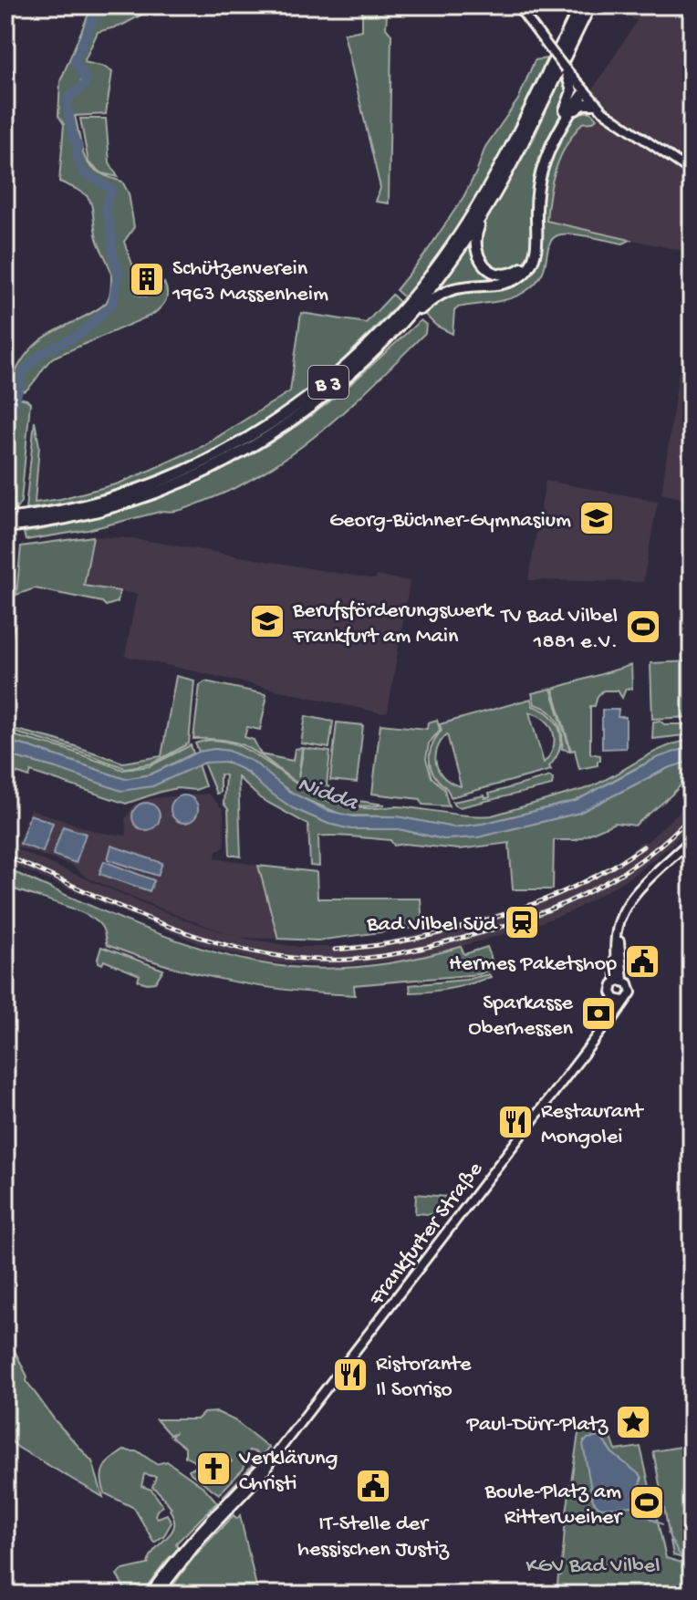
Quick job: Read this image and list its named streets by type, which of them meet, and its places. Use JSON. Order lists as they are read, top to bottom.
{
  "streets": {
    "highway": ["B 3"],
    "main road": ["Frankfurter Straße"]
  },
  "water": ["Nidda"],
  "parks": ["KGV Bad Vilbel"],
  "places": {
    "building": ["Schützenverein 1963 Massenheim"],
    "school or university": ["Georg-Büchner-Gymnasium", "Berufsförderungswerk Frankfurt am Main"],
    "sports": ["TV Bad Vilbel 1881 e.V.", "Boule-Platz am Ritterweiher"],
    "station": ["Bad Vilbel Süd"],
    "public building": ["Hermes Paketshop", "IT-Stelle der hessischen Justiz"],
    "bank": ["Sparkasse Oberhessen"],
    "restaurant": ["Restaurant Mongolei", "Ristorante Il Sorriso"],
    "place": ["Paul-Dürr-Platz"],
    "church": ["Verklärung Christi"]
  }
}
